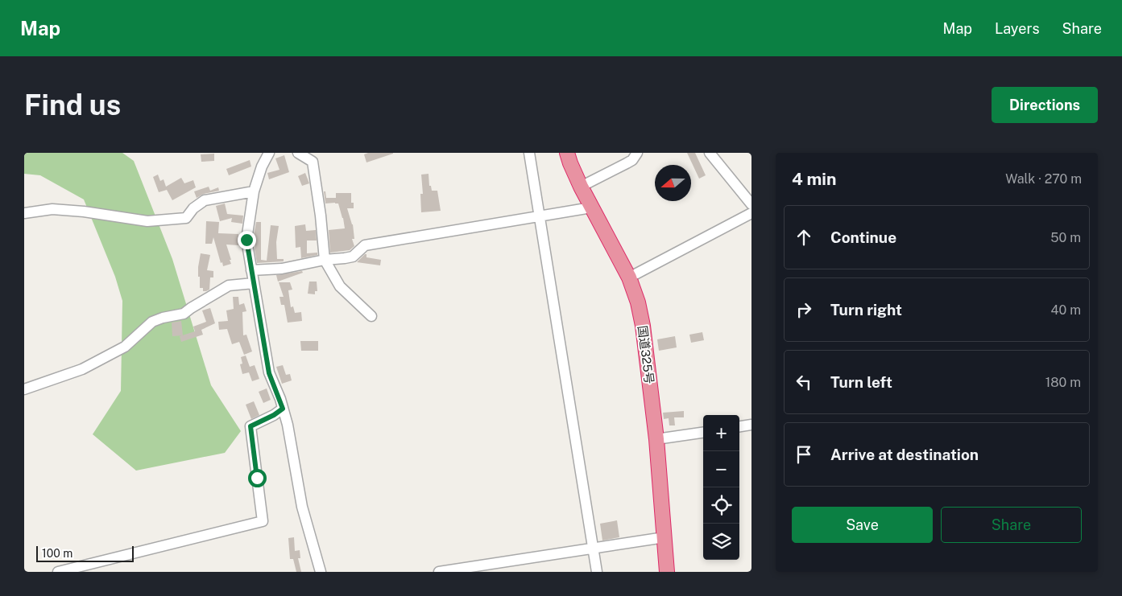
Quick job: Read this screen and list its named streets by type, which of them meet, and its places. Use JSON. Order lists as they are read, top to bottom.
{
  "streets": {
    "highway": ["国道325号"]
  },
  "scale_bar": "100 m",
  "north": "left",
  "page": {
    "header": "Map",
    "nav": ["Map", "Layers", "Share"],
    "buttons": [
      "Directions",
      ["Save", "Share"]
    ],
    "title": "Find us",
    "heading": ["4 min", "Walk · 270 m"],
    "list": [
      ["Continue", "50 m"],
      ["Turn right", "40 m"],
      ["Turn left", "180 m"],
      "Arrive at destination"
    ],
    "map_buttons": ["+", "−"],
    "scale": "100 m"
  }
}
